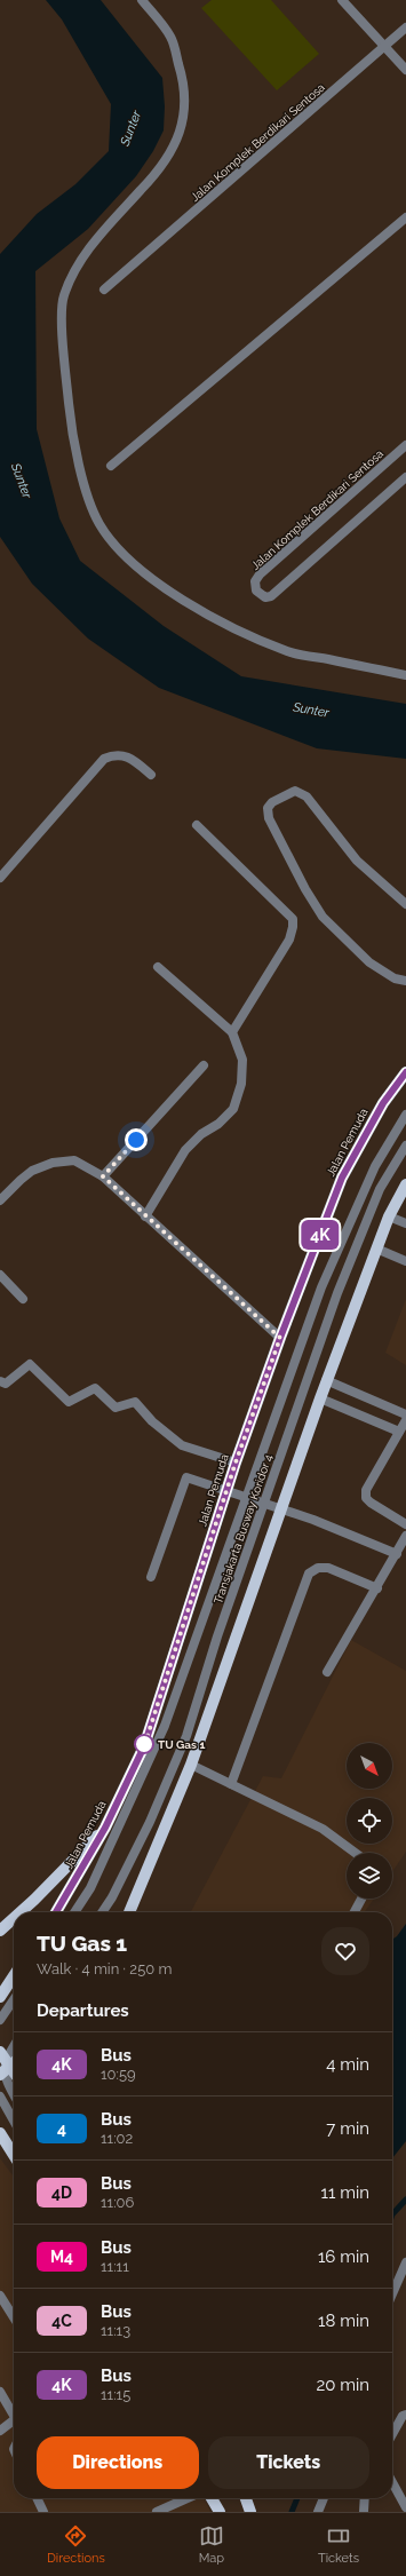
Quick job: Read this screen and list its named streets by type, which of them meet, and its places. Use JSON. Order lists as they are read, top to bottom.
{
  "streets": {
    "main road": ["Jalan Pemuda"],
    "street": ["Jalan Komplek Berdikari Sentosa", "Transjakarta Busway Koridor 4"]
  },
  "water": ["Sunter"],
  "places": ["TU Gas 1"],
  "lines": ["bus line 4K"],
  "north": "bottom right",
  "page": {
    "on_map": "4K",
    "heading": [
      ["TU Gas 1", "Walk · 4 min · 250 m"],
      "Departures"
    ],
    "list": [
      {
        "mark": "4K",
        "name": "Bus",
        "note": "10:59",
        "value": "4 min"
      },
      {
        "mark": "4",
        "name": "Bus",
        "note": "11:02",
        "value": "7 min"
      },
      {
        "mark": "4D",
        "name": "Bus",
        "note": "11:06",
        "value": "11 min"
      },
      {
        "mark": "M4",
        "name": "Bus",
        "note": "11:11",
        "value": "16 min"
      },
      {
        "mark": "4C",
        "name": "Bus",
        "note": "11:13",
        "value": "18 min"
      },
      {
        "mark": "4K",
        "name": "Bus",
        "note": "11:15",
        "value": "20 min"
      }
    ],
    "buttons": ["Directions", "Tickets"],
    "tabs": ["Directions", "Map", "Tickets"]
  }
}
